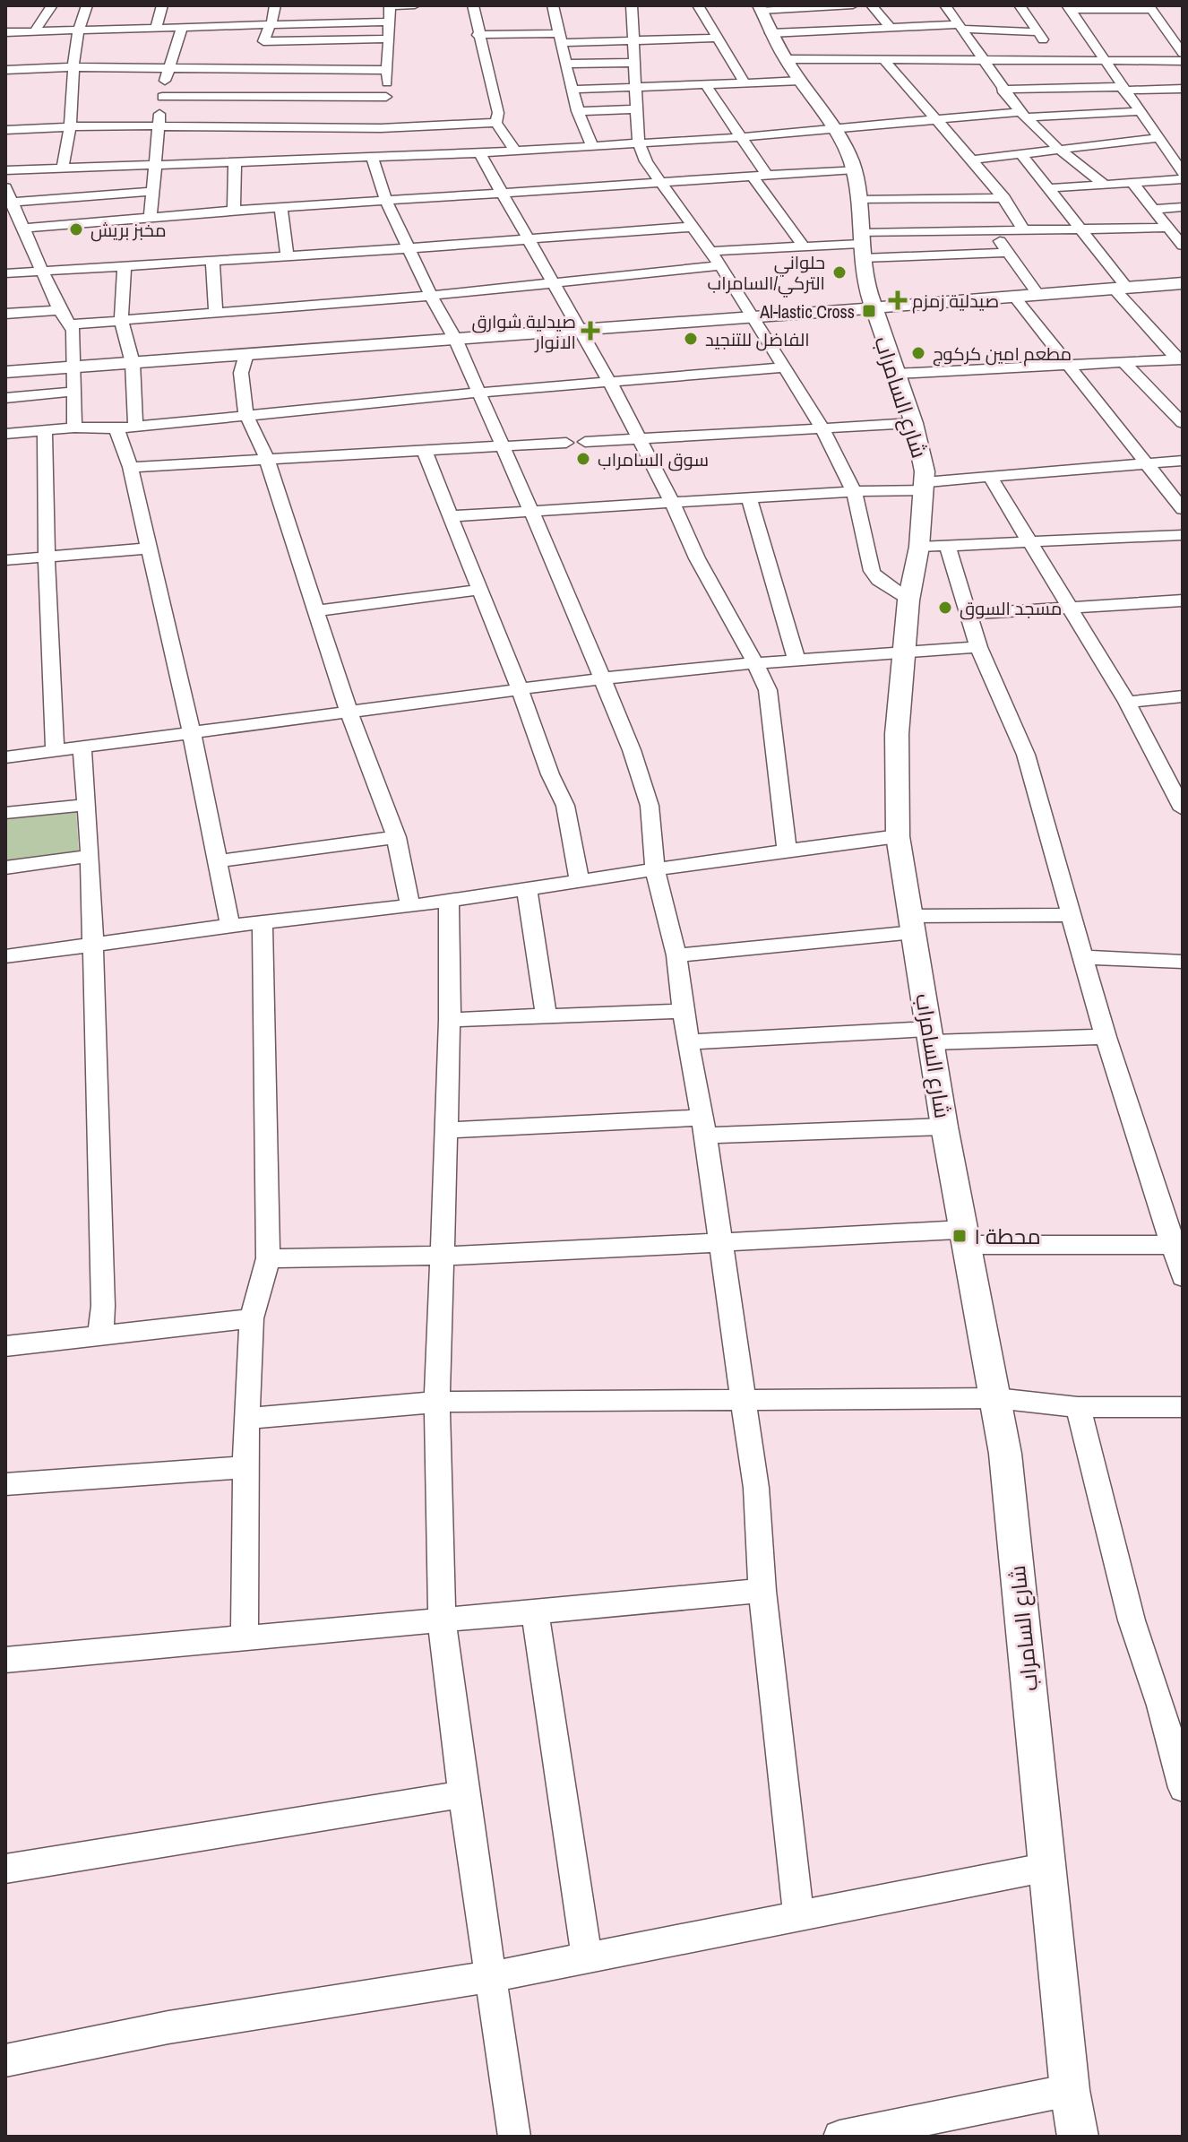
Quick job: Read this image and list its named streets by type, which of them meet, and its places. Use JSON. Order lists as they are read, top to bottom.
{
  "streets": {
    "street": ["شارع السامراب"]
  },
  "places": {
    "other": [
      "مخبز بريش",
      "حلواني التركي/السامراب",
      "الفاضل للتنجيد",
      "مطعم امين كركوج",
      "سوق السامراب",
      "مسجد السوق"
    ],
    "health": ["صيدلية زمزم", "صيدلية شوارق الانوار"],
    "transit": ["Al-lastic Cross", "محطة ١"]
  }
}
